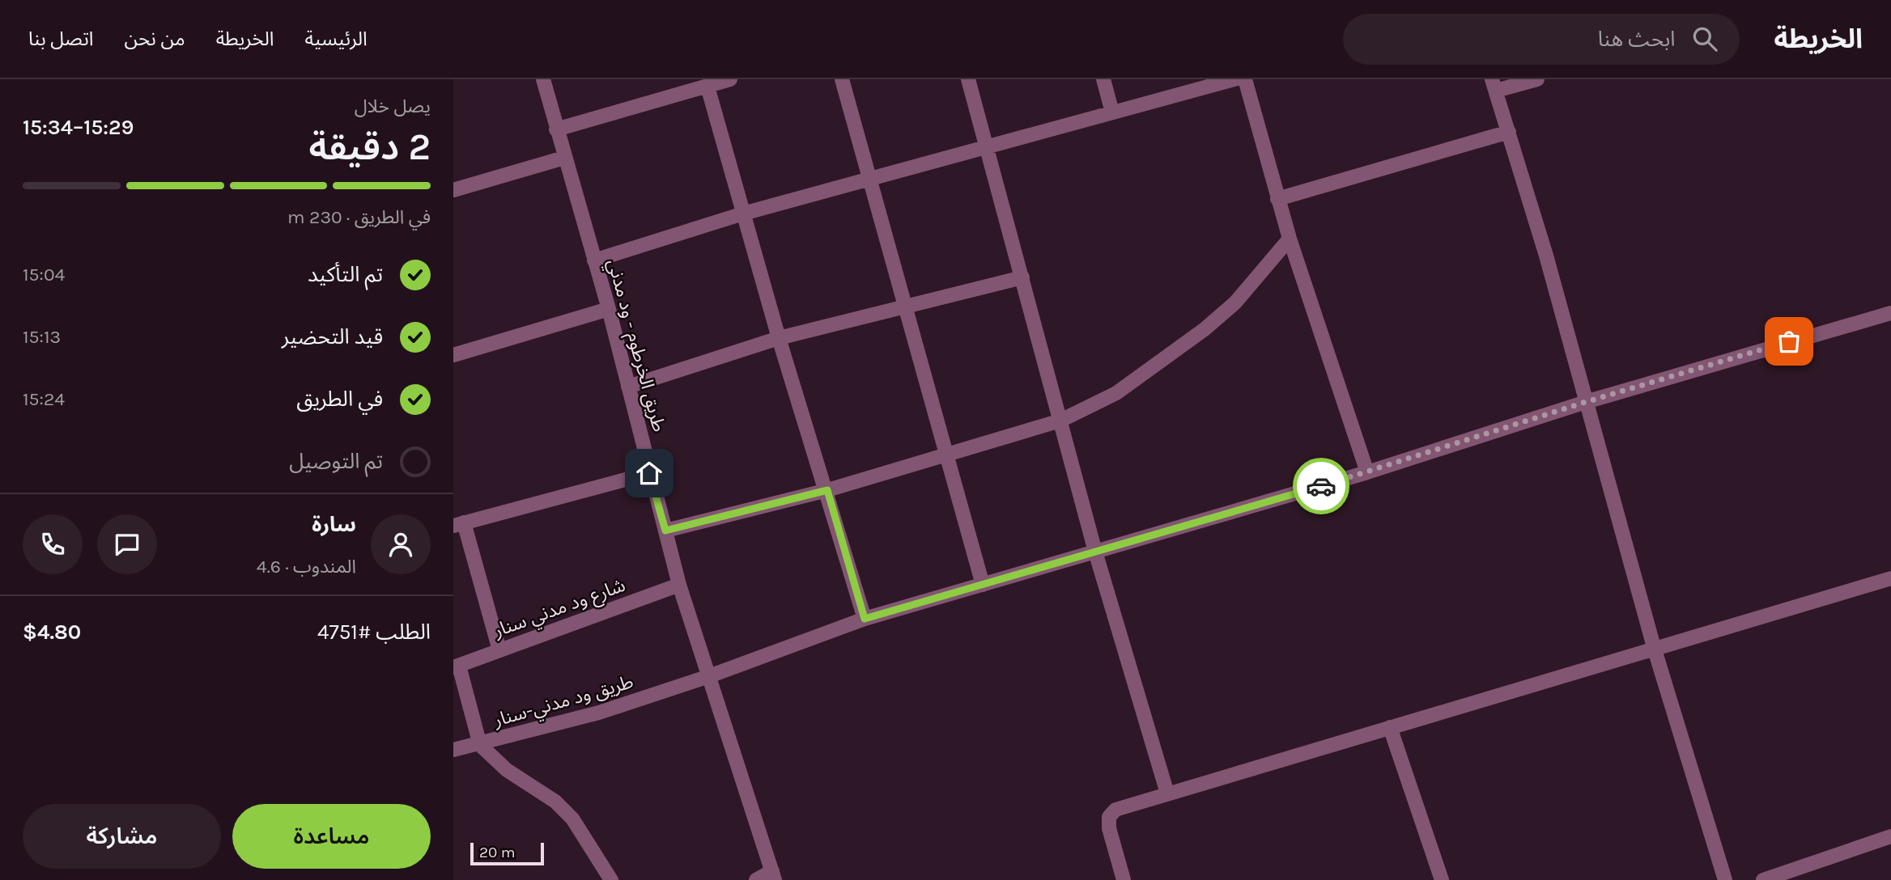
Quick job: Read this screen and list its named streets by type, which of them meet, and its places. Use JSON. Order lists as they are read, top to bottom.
{
  "streets": {
    "street": ["طريق الخرطوم - ود مدني", "شارع ود مدني سنار", "طريق ود مدني-سنار"]
  },
  "crossings": [
    ["طريق الخرطوم - ود مدني", "شارع ود مدني سنار"],
    ["طريق الخرطوم - ود مدني", "طريق ود مدني-سنار"]
  ],
  "scale_bar": "20 m",
  "page": {
    "header": "الخريطة",
    "search": "ابحث هنا",
    "nav": [
      "الرئيسية",
      "الخريطة",
      "من نحن",
      "اتصل بنا"
    ],
    "heading": ["2 دقيقة", "يصل خلال", "15:29–15:34"],
    "panel": [
      "سارة",
      "المندوب · 4.6",
      "الطلب #4751",
      "$4.80"
    ],
    "bar": "في الطريق · 230 m",
    "list": [
      ["تم التأكيد", "15:04"],
      ["قيد التحضير", "15:13"],
      ["في الطريق", "15:24"],
      "تم التوصيل"
    ],
    "buttons": ["مساعدة", "مشاركة"],
    "scale": "20 m"
  }
}
